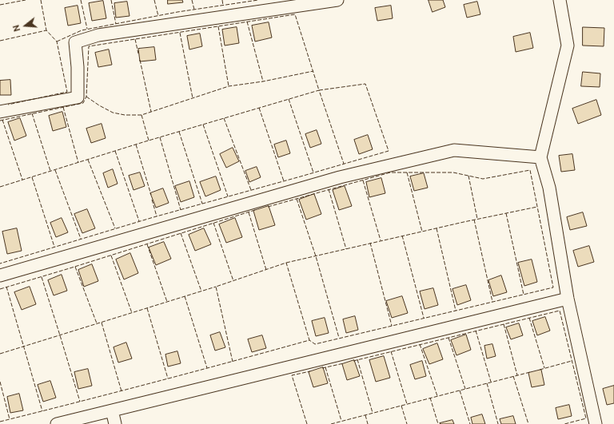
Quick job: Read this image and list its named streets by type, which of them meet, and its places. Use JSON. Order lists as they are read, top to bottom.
{
  "north": "left"
}
